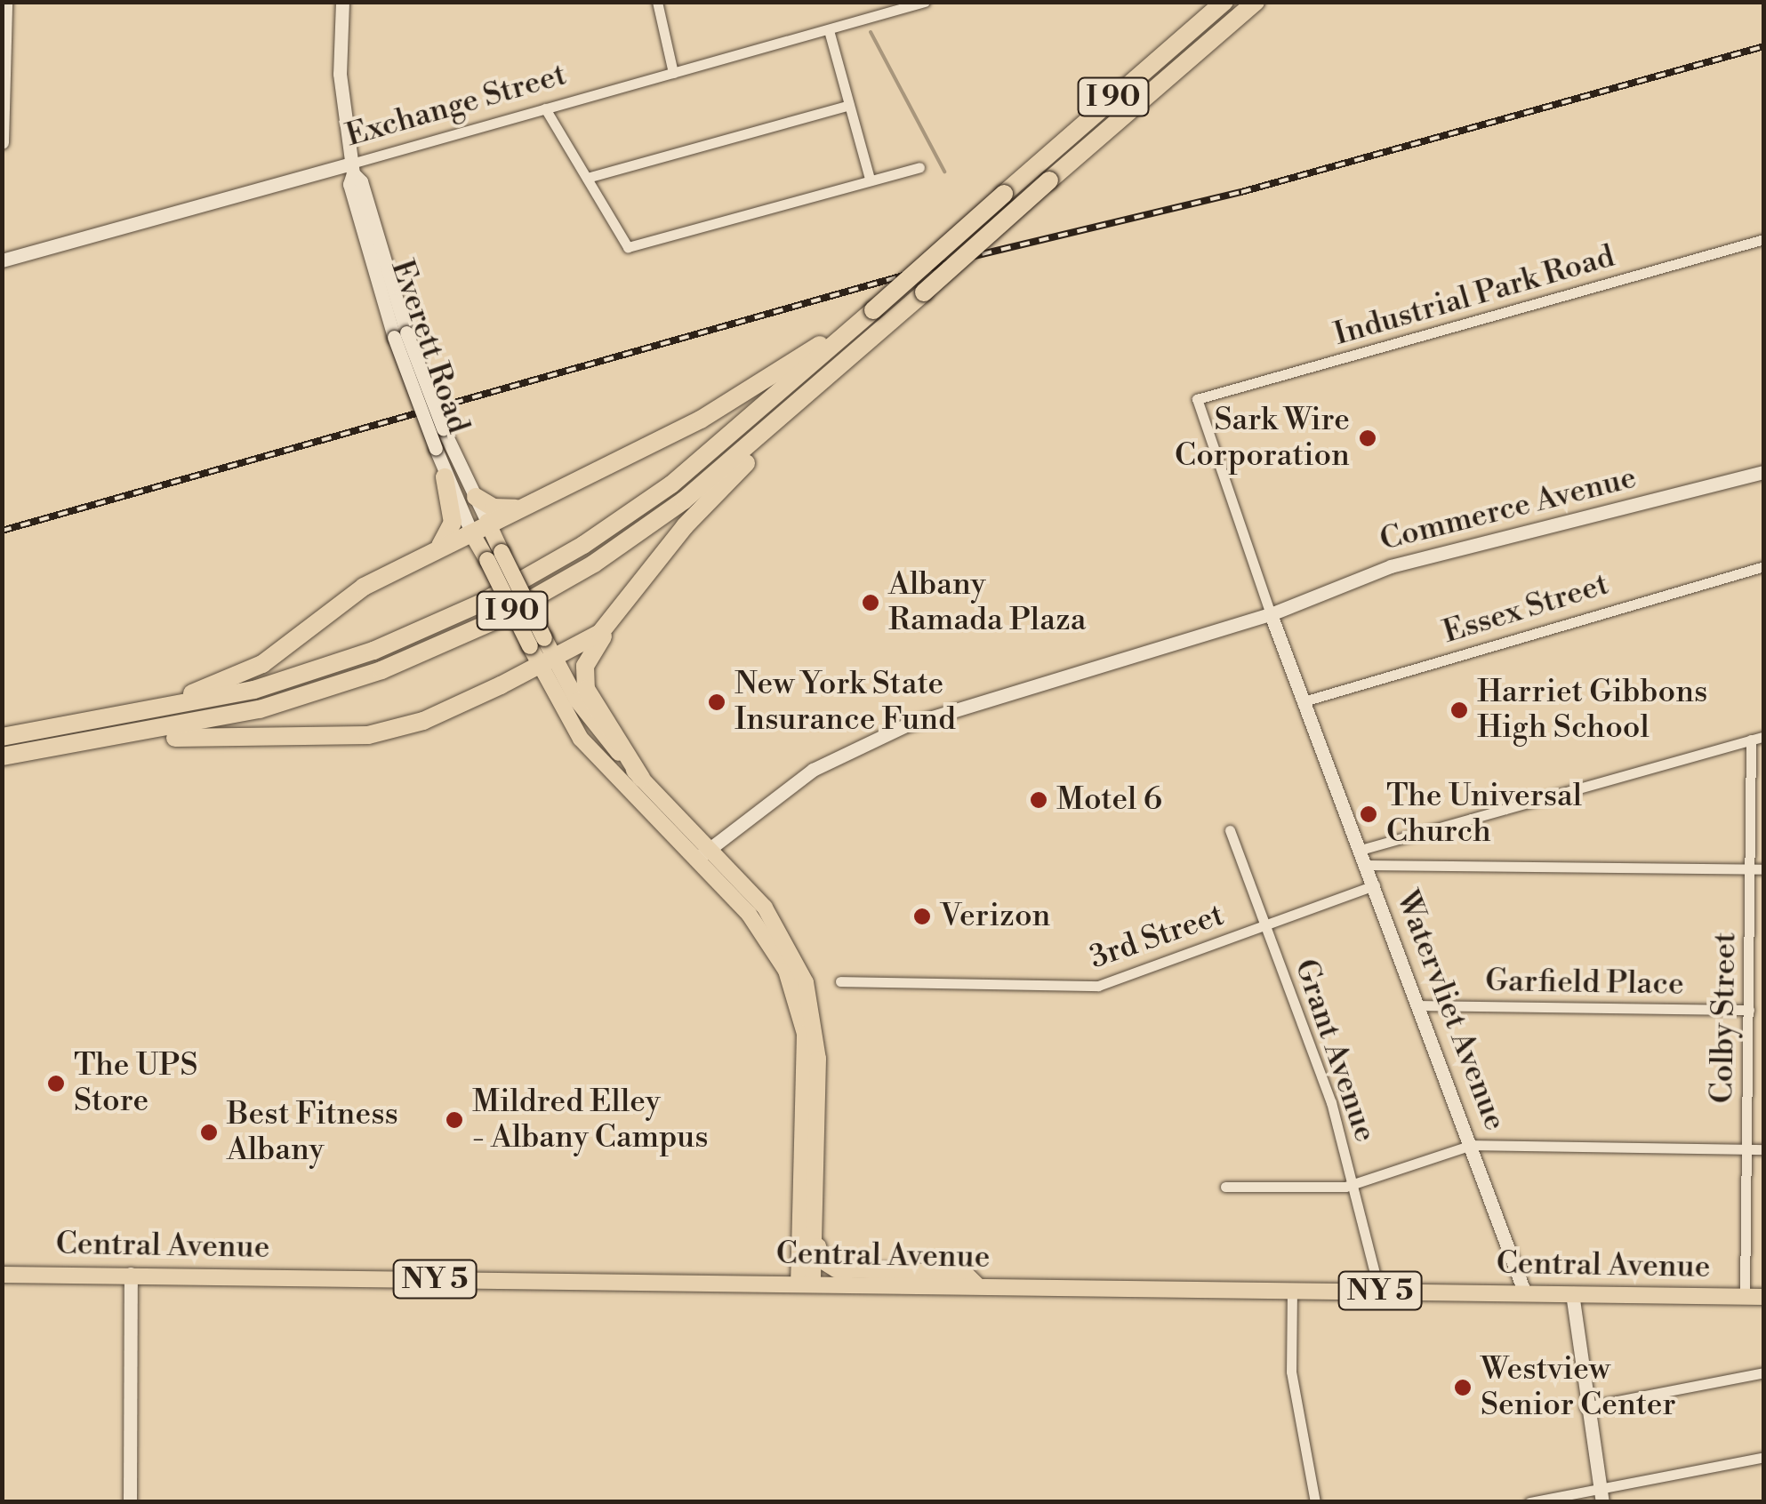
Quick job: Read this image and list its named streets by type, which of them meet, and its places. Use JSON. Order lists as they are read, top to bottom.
{
  "streets": {
    "highway": ["I 90"],
    "main road": ["Central Avenue", "NY 5"],
    "street": [
      "Exchange Street",
      "Industrial Park Road",
      "Everett Road",
      "Commerce Avenue",
      "Essex Street",
      "3rd Street",
      "Garfield Place",
      "Watervliet Avenue",
      "Colby Street",
      "Grant Avenue"
    ]
  },
  "crossings": [
    ["Exchange Street", "Everett Road"],
    ["Industrial Park Road", "Watervliet Avenue"],
    ["Commerce Avenue", "Watervliet Avenue"],
    ["Essex Street", "Watervliet Avenue"],
    ["3rd Street", "Watervliet Avenue"],
    ["3rd Street", "Grant Avenue"],
    ["Garfield Place", "Watervliet Avenue"],
    ["Garfield Place", "Colby Street"],
    ["Watervliet Avenue", "Central Avenue"],
    ["Colby Street", "Central Avenue"],
    ["Grant Avenue", "Central Avenue"]
  ],
  "places": [
    "Sark Wire Corporation",
    "Albany Ramada Plaza",
    "New York State Insurance Fund",
    "Harriet Gibbons High School",
    "Motel 6",
    "The Universal Church",
    "Verizon",
    "The UPS Store",
    "Mildred Elley - Albany Campus",
    "Best Fitness Albany",
    "Westview Senior Center"
  ]
}
